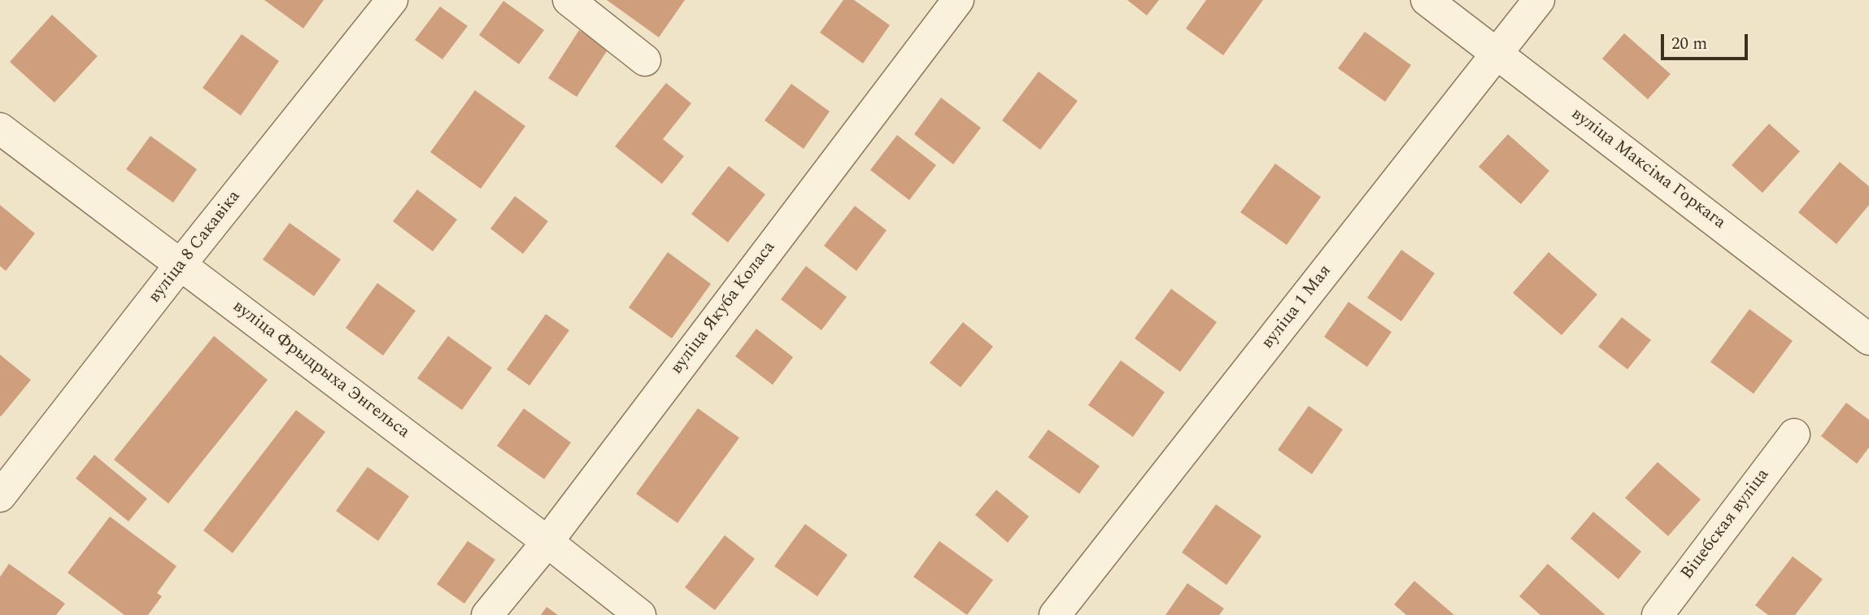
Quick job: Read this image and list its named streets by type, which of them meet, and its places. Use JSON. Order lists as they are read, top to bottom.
{
  "streets": {
    "street": [
      "вуліца Максіма Горкага",
      "вуліца 8 Сакавіка",
      "вуліца 1 Мая",
      "вуліца Якуба Коласа",
      "вуліца Фрыдрыха Энгельса",
      "Віцебская вуліца"
    ]
  },
  "crossings": [
    ["вуліца Максіма Горкага", "вуліца 1 Мая"],
    ["вуліца 8 Сакавіка", "вуліца Фрыдрыха Энгельса"],
    ["вуліца Якуба Коласа", "вуліца Фрыдрыха Энгельса"]
  ],
  "scale_bar": "20 m"
}
